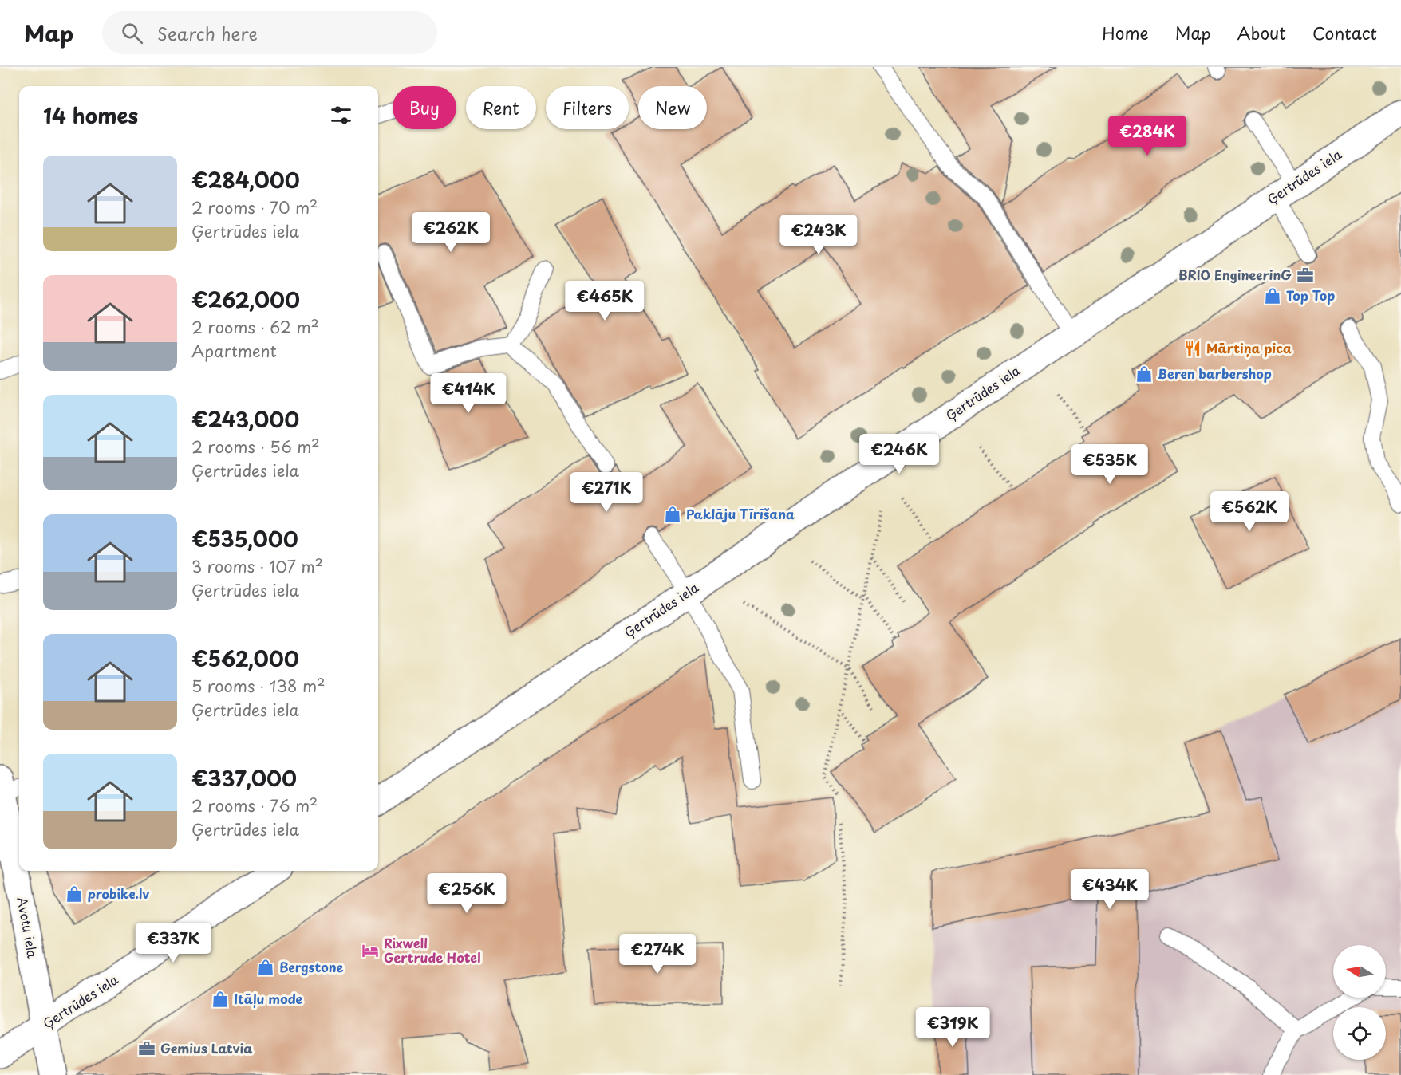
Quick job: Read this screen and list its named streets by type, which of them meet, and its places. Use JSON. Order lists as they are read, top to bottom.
{
  "streets": {
    "street": ["Ģertrūdes iela", "Avotu iela"]
  },
  "crossings": [
    ["Ģertrūdes iela", "Avotu iela"]
  ],
  "places": {
    "office": ["BRIO EngineerinG", "Gemius Latvia"],
    "shop": [
      "Top Top",
      "Beren barbershop",
      "Paklāju Tīrīšana",
      "probike.lv",
      "Bergstone",
      "Itāļu mode"
    ],
    "restaurant": ["Mārtiņa pica"],
    "hotel": ["Rixwell Gertrude Hotel"]
  },
  "north": "left",
  "page": {
    "header": "Map",
    "search": "Search here",
    "nav": [
      "Home",
      "Map",
      "About",
      "Contact"
    ],
    "chip": [
      "Buy",
      "Rent",
      "Filters",
      "New"
    ],
    "heading": "14 homes",
    "price": [
      "€284K",
      "€262K",
      "€243K",
      "€465K",
      "€414K",
      "€246K",
      "€535K",
      "€271K",
      "€562K",
      "€434K",
      "€256K",
      "€337K",
      "€274K",
      "€319K"
    ],
    "list": [
      {
        "name": "€284,000",
        "note": "2 rooms · 70 m² · Ģertrūdes iela"
      },
      {
        "name": "€262,000",
        "note": "2 rooms · 62 m² · Apartment"
      },
      {
        "name": "€243,000",
        "note": "2 rooms · 56 m² · Ģertrūdes iela"
      },
      {
        "name": "€535,000",
        "note": "3 rooms · 107 m² · Ģertrūdes iela"
      },
      {
        "name": "€562,000",
        "note": "5 rooms · 138 m² · Ģertrūdes iela"
      },
      {
        "name": "€337,000",
        "note": "2 rooms · 76 m² · Ģertrūdes iela"
      }
    ]
  }
}
